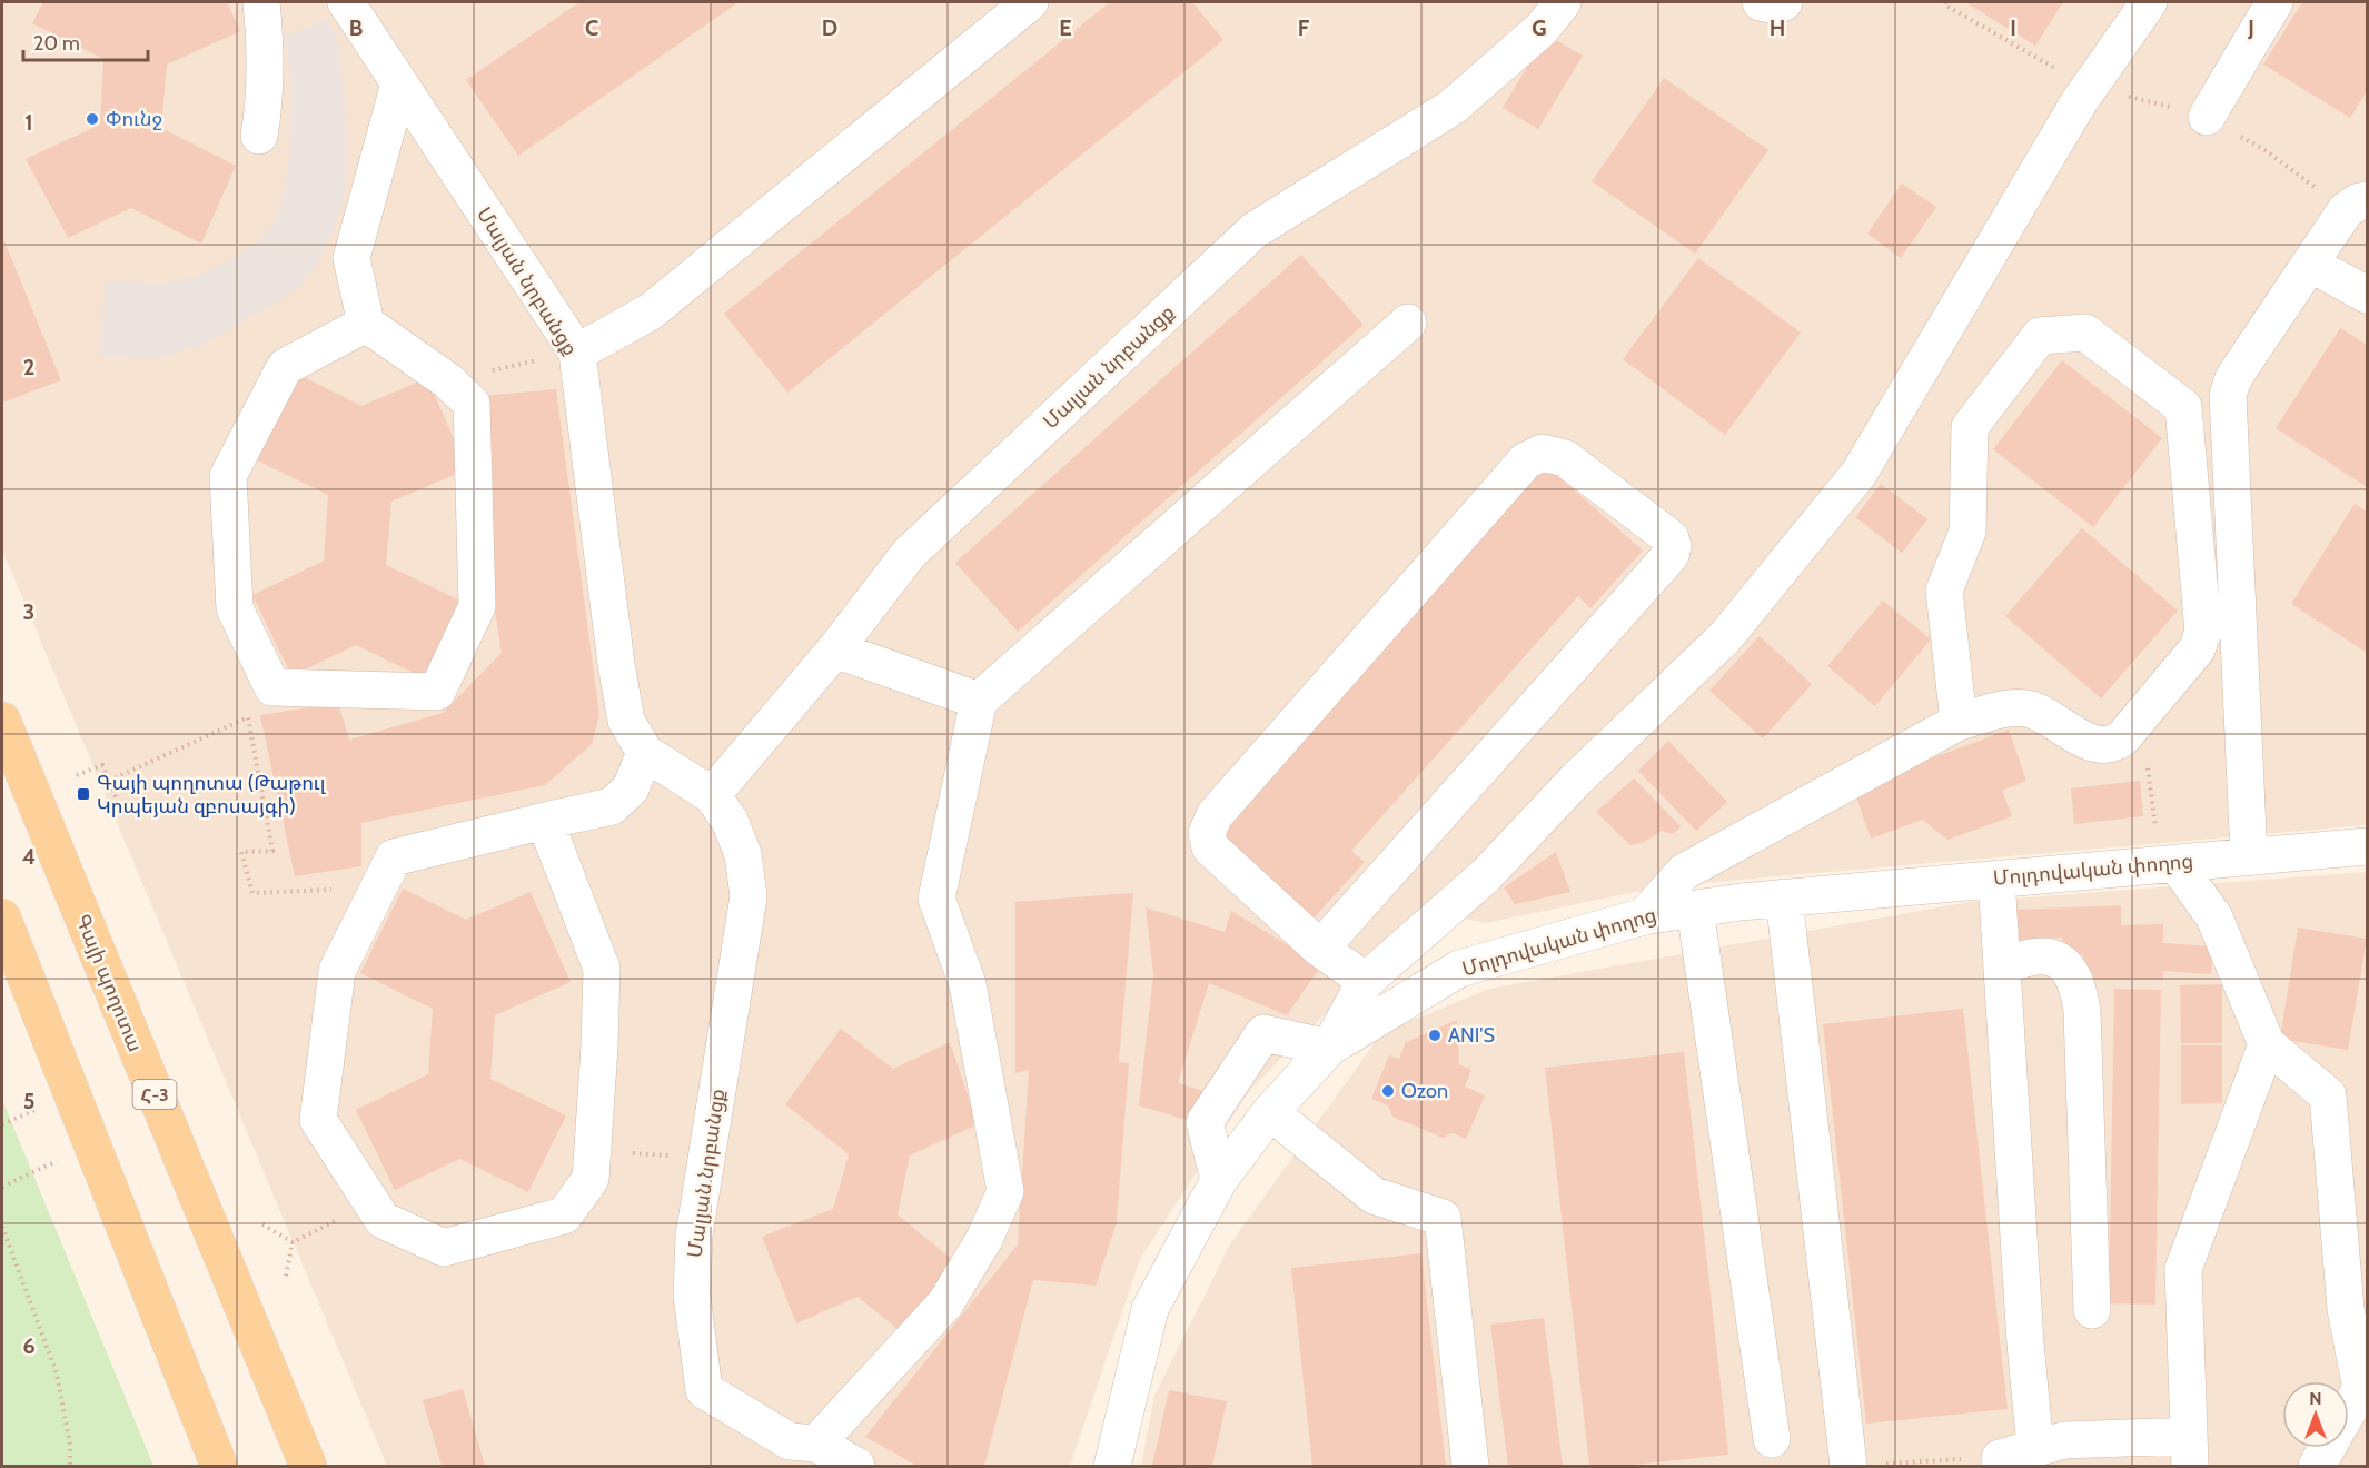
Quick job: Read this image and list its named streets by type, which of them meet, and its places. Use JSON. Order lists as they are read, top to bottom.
{
  "streets": {
    "main road": ["Գայի պողոտա", "Հ-3"],
    "street": ["Մալյան նրբանցք", "Մոլդովական փողոց"]
  },
  "places": {
    "other": ["Փունջ", "ANI'S", "Ozon"],
    "transit": ["Գայի պողոտա (Թաթուլ Կրպեյան զբոսայգի)"]
  },
  "scale_bar": "20 m",
  "north": "top",
  "grid": {
    "columns": [
      "B",
      "C",
      "D",
      "E",
      "F",
      "G",
      "H",
      "I",
      "J"
    ],
    "rows": [
      "1",
      "2",
      "3",
      "4",
      "5",
      "6"
    ]
  }
}
